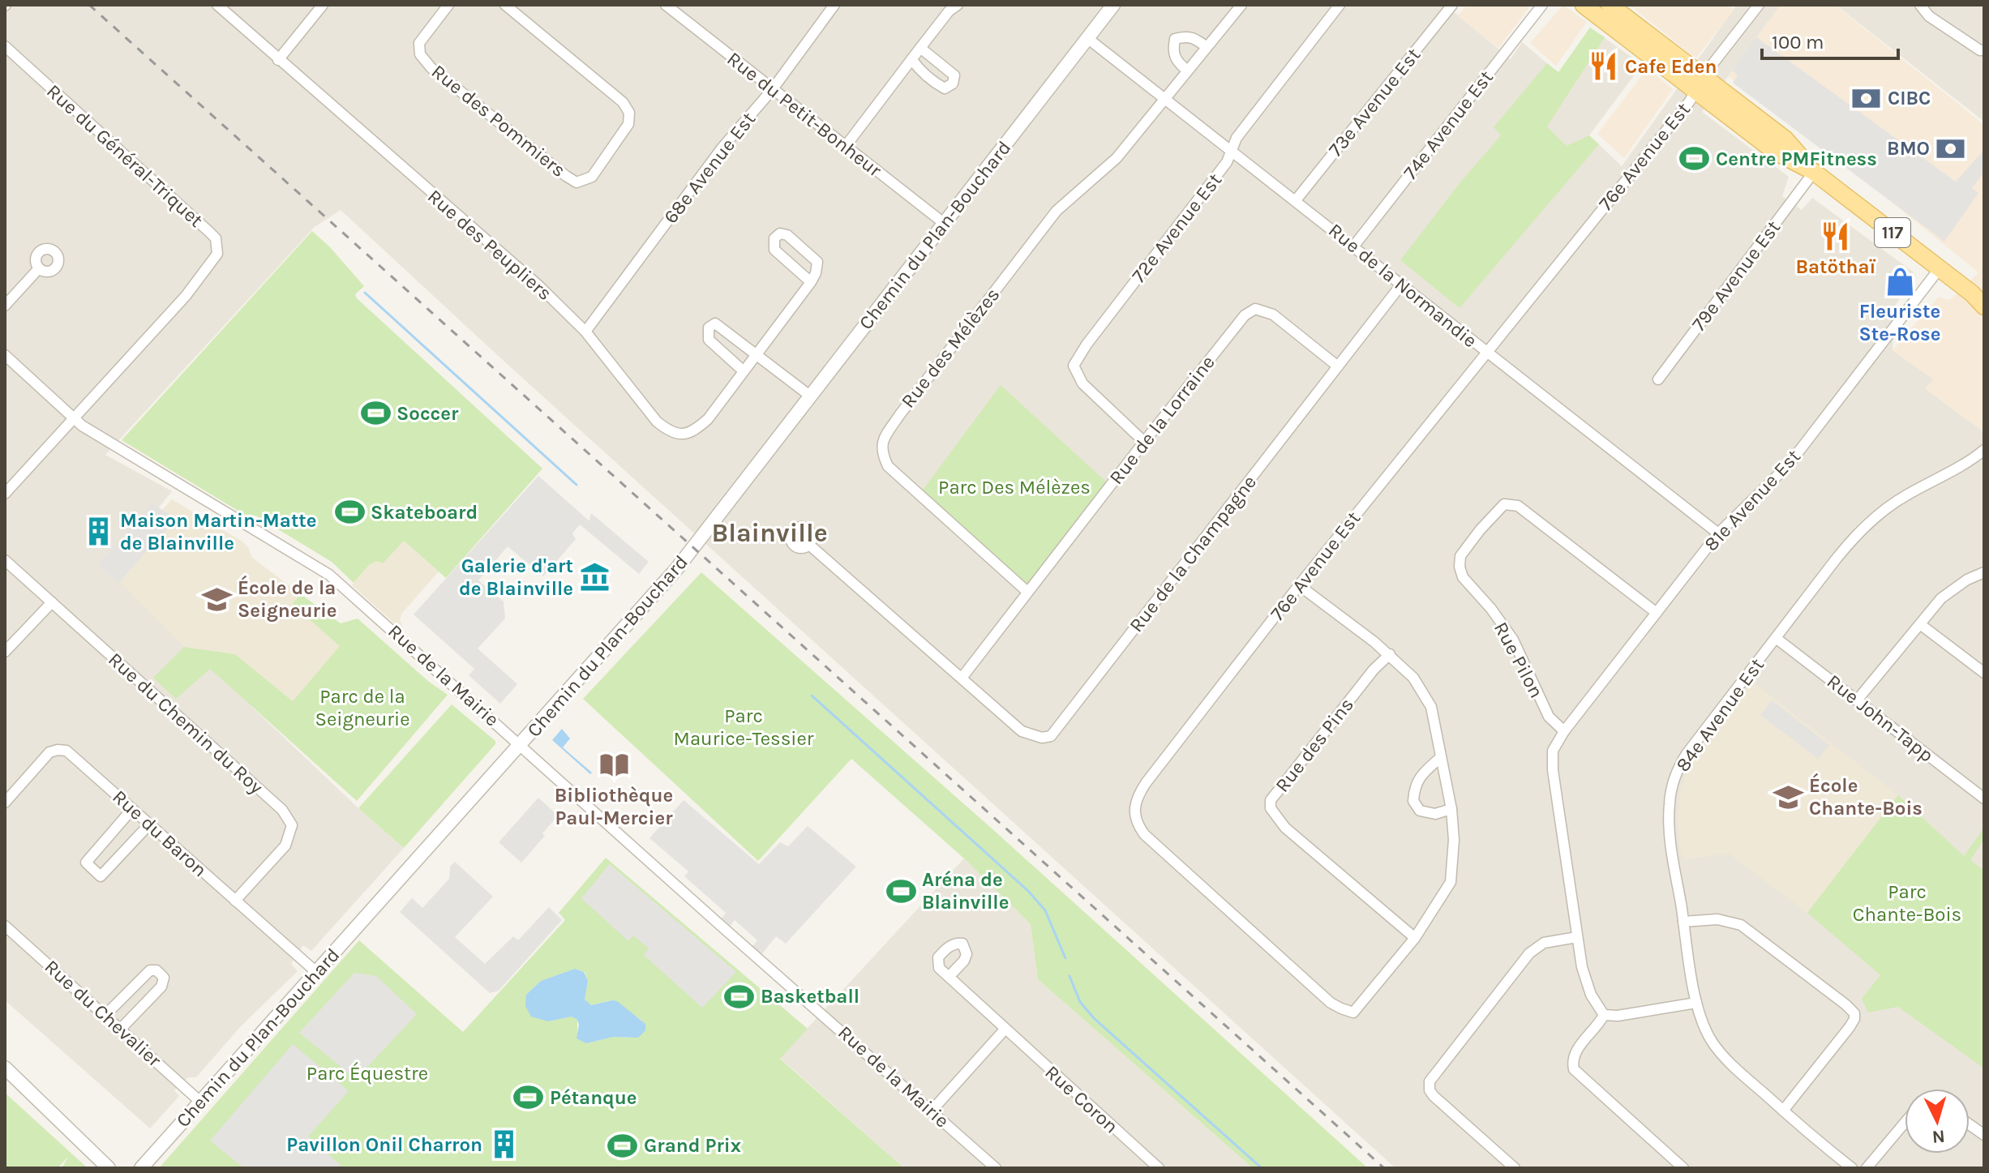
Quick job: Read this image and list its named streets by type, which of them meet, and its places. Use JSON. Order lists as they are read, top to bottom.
{
  "streets": {
    "main road": ["117"],
    "street": [
      "73e Avenue Est",
      "Rue du Petit-Bonheur",
      "Rue des Pommiers",
      "74e Avenue Est",
      "Rue du Général-Triquet",
      "76e Avenue Est",
      "68e Avenue Est",
      "72e Avenue Est",
      "Chemin du Plan-Bouchard",
      "Rue des Peupliers",
      "79e Avenue Est",
      "Rue de la Normandie",
      "Rue des Mélèzes",
      "Rue de la Lorraine",
      "81e Avenue Est",
      "Rue de la Champagne",
      "Rue Pilon",
      "Rue de la Mairie",
      "84e Avenue Est",
      "Rue John-Tapp",
      "Rue du Chemin du Roy",
      "Rue des Pins",
      "Rue du Baron",
      "Rue du Chevalier",
      "Rue Coron"
    ]
  },
  "crossings": [
    ["73e Avenue Est", "Rue de la Normandie"],
    ["Rue du Petit-Bonheur", "68e Avenue Est"],
    ["Rue du Petit-Bonheur", "Chemin du Plan-Bouchard"],
    ["74e Avenue Est", "Rue de la Normandie"],
    ["Rue du Général-Triquet", "Rue de la Mairie"],
    ["76e Avenue Est", "117"],
    ["76e Avenue Est", "Rue de la Normandie"],
    ["76e Avenue Est", "Rue des Pins"],
    ["68e Avenue Est", "Rue des Peupliers"],
    ["72e Avenue Est", "Rue de la Normandie"],
    ["72e Avenue Est", "Rue de la Lorraine"],
    ["117", "79e Avenue Est"],
    ["117", "81e Avenue Est"],
    ["Chemin du Plan-Bouchard", "Rue de la Normandie"],
    ["Chemin du Plan-Bouchard", "Rue de la Mairie"],
    ["Chemin du Plan-Bouchard", "Rue du Baron"],
    ["Chemin du Plan-Bouchard", "Rue du Chevalier"],
    ["Rue de la Normandie", "Rue des Mélèzes"],
    ["Rue de la Normandie", "81e Avenue Est"],
    ["Rue de la Normandie", "Rue de la Champagne"],
    ["Rue des Mélèzes", "Rue de la Lorraine"],
    ["Rue de la Lorraine", "Rue de la Champagne"],
    ["81e Avenue Est", "Rue Pilon"],
    ["84e Avenue Est", "Rue John-Tapp"],
    ["Rue du Chemin du Roy", "Rue du Baron"]
  ],
  "districts": ["Blainville"],
  "parks": [
    "Parc Des Mélèzes",
    "Parc de la Seigneurie",
    "Parc Maurice-Tessier",
    "Parc Chante-Bois",
    "Parc Équestre"
  ],
  "places": {
    "restaurant": ["Cafe Eden", "Batöthaï"],
    "bank": ["CIBC", "BMO"],
    "sports": [
      "Centre PMFitness",
      "Soccer",
      "Skateboard",
      "Aréna de Blainville",
      "Basketball",
      "Pétanque",
      "Grand Prix"
    ],
    "shop": ["Fleuriste Ste-Rose"],
    "building": ["Maison Martin-Matte de Blainville", "Pavillon Onil Charron"],
    "museum": ["Galerie d'art de Blainville"],
    "school or university": ["École de la Seigneurie", "École Chante-Bois"],
    "library": ["Bibliothèque Paul-Mercier"]
  },
  "scale_bar": "100 m",
  "north": "bottom"
}
